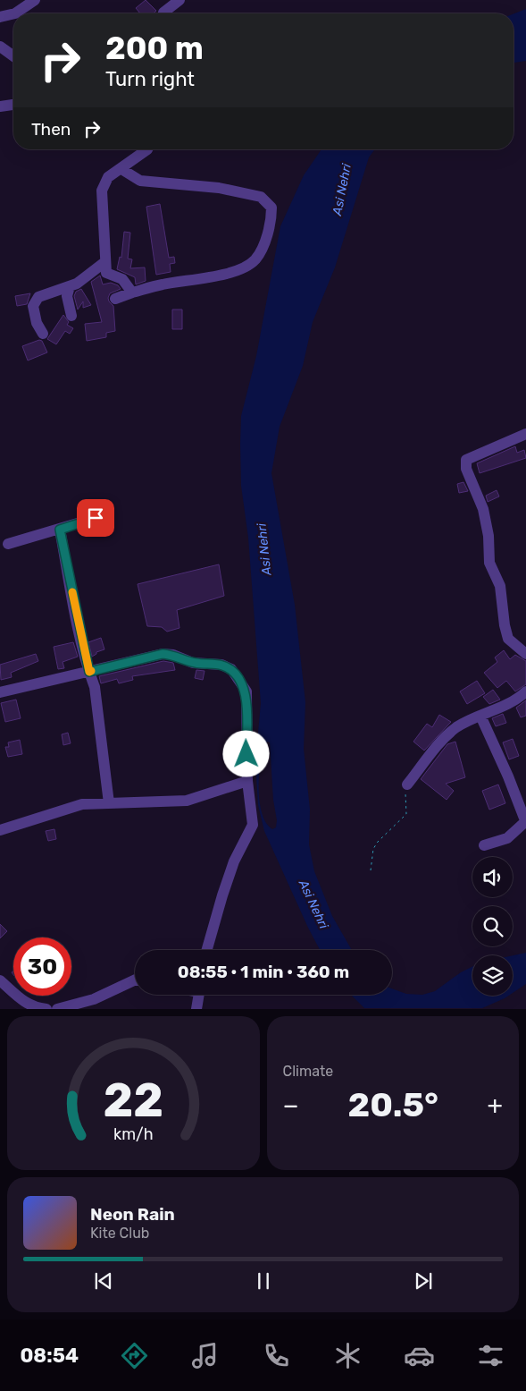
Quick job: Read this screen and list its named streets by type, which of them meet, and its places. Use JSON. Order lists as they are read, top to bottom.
{
  "water": ["Asi Nehri"],
  "page": {
    "turn": ["200 m", "Turn right"],
    "then": "Then",
    "limit": "30",
    "trip": "08:55 · 1 min · 360 m",
    "tile": "Climate",
    "heat": ["−", "20.5°", "+"],
    "song": ["Neon Rain", "Kite Club"],
    "tabs": "08:54",
    "gauge": ["22", "km/h"]
  }
}
